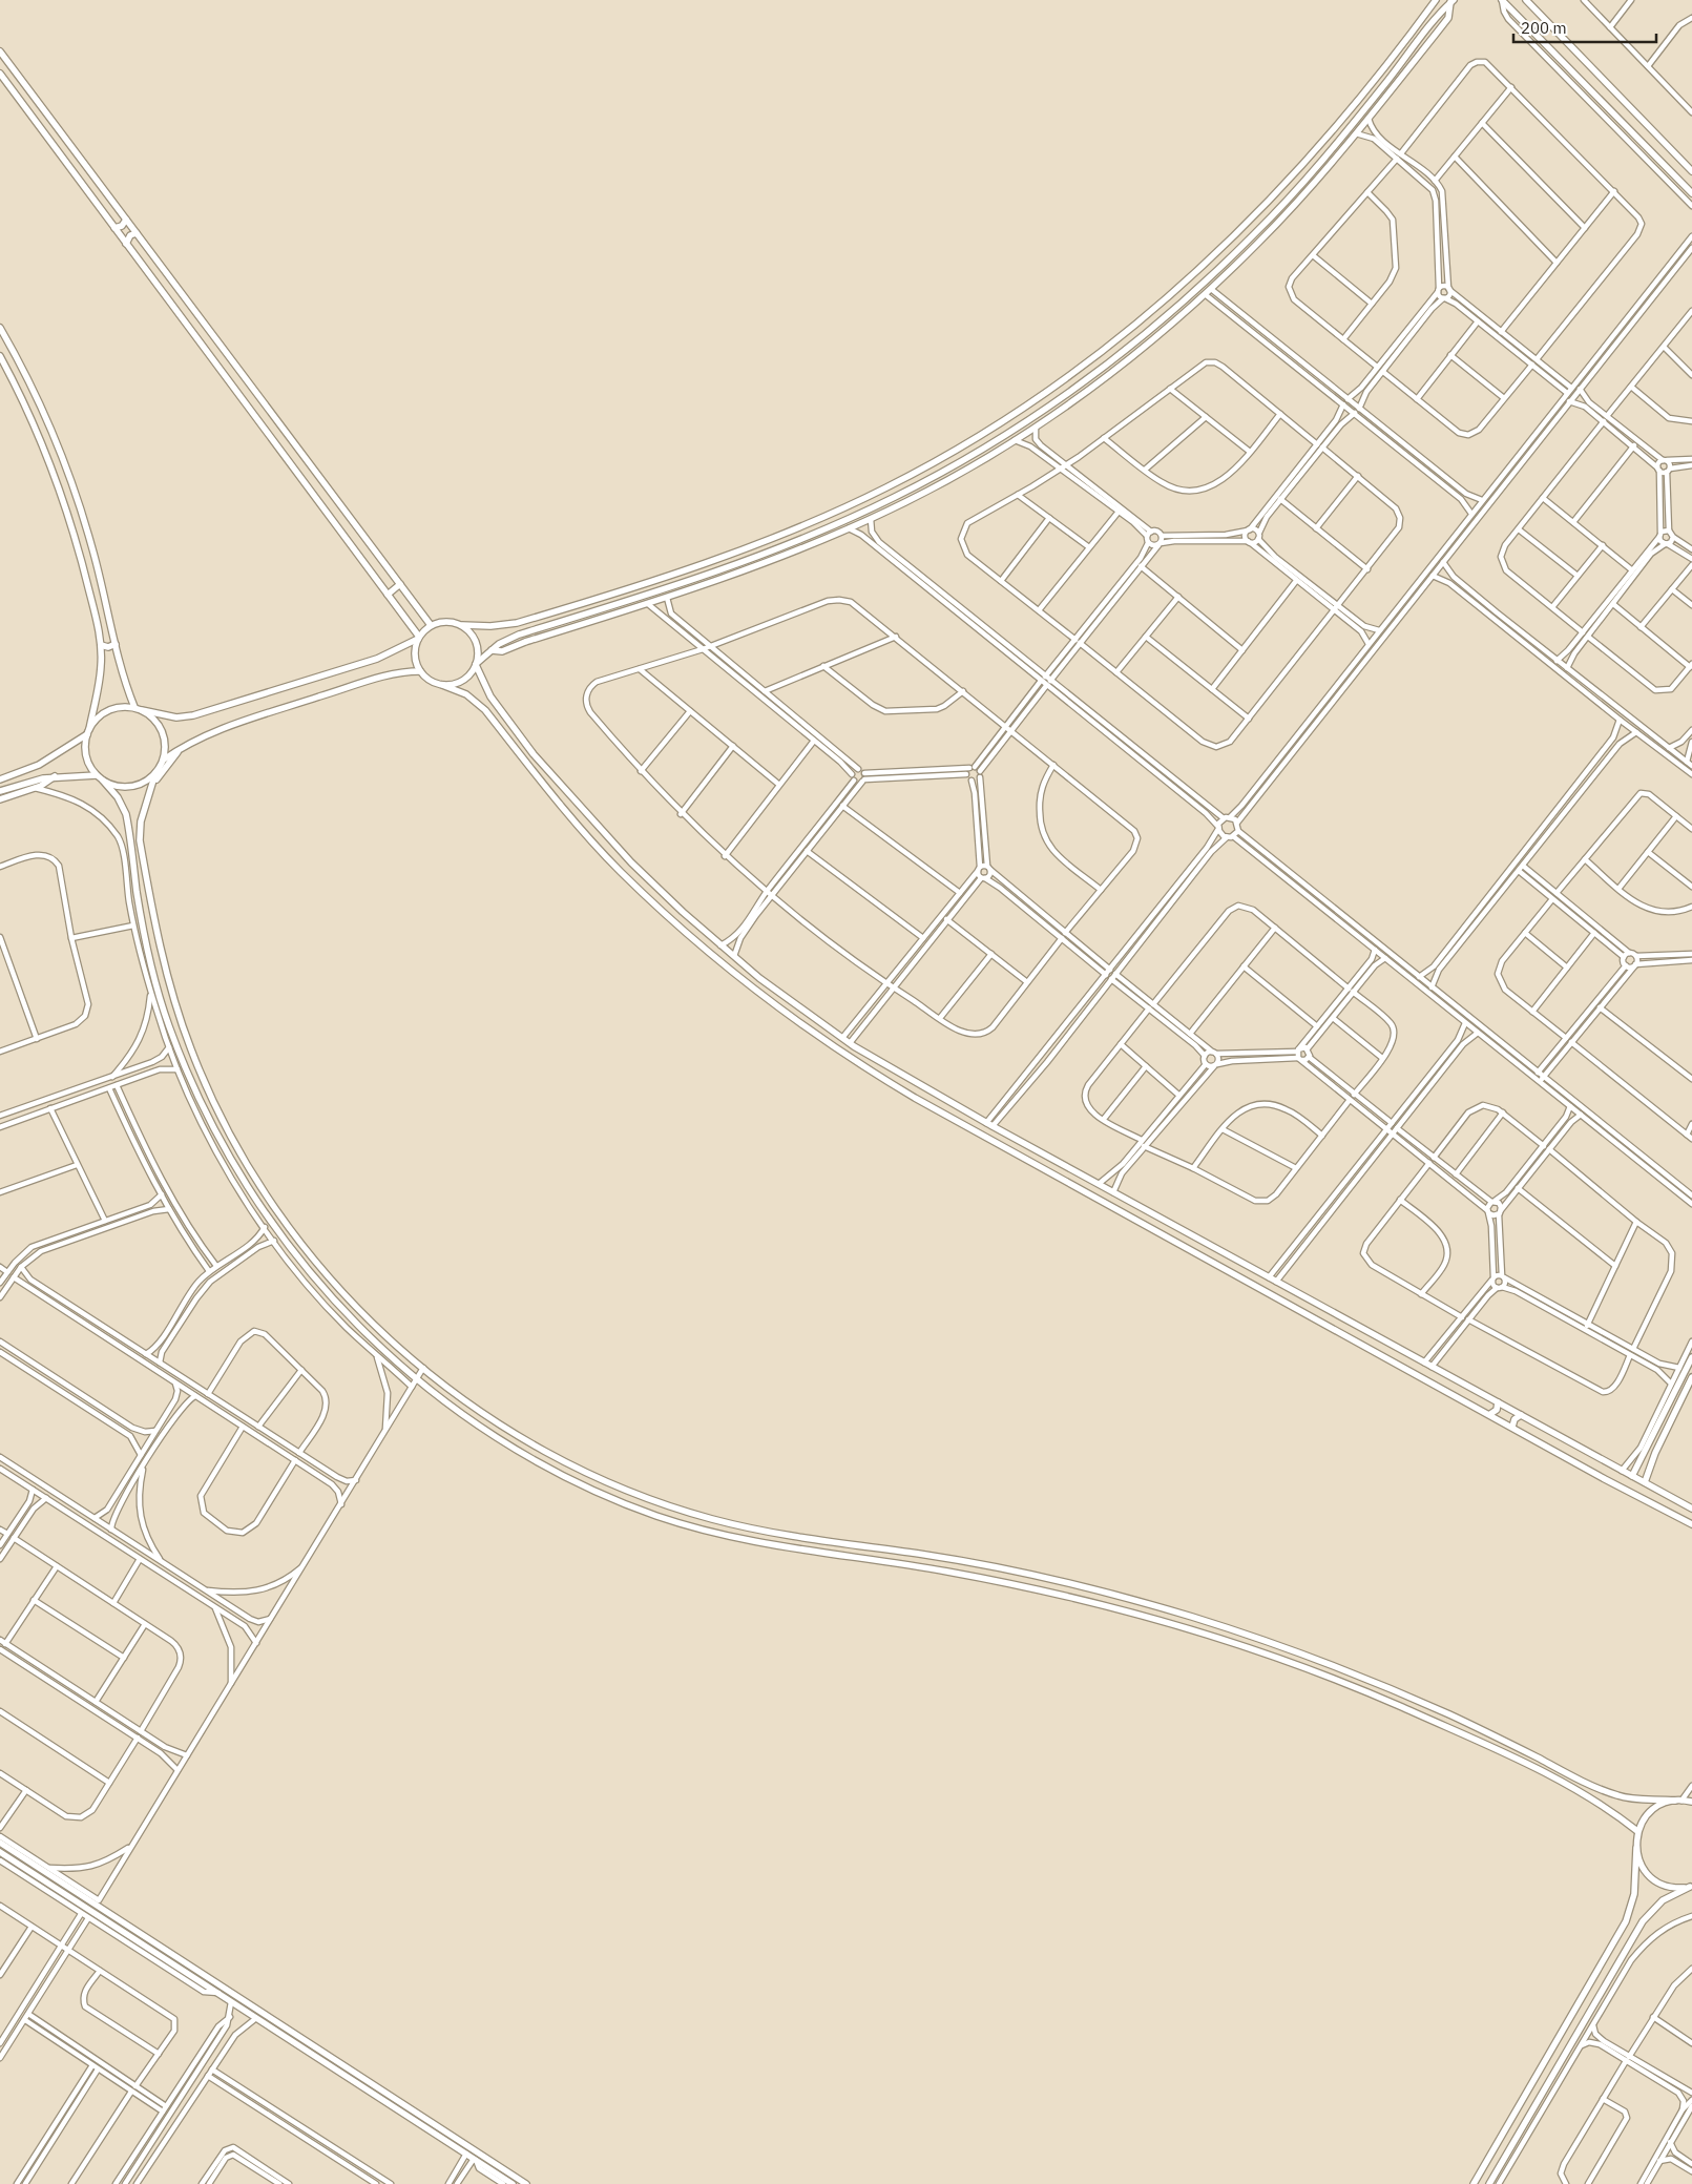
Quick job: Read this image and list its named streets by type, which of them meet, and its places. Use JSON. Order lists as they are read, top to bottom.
{
  "scale_bar": "200 m"
}
